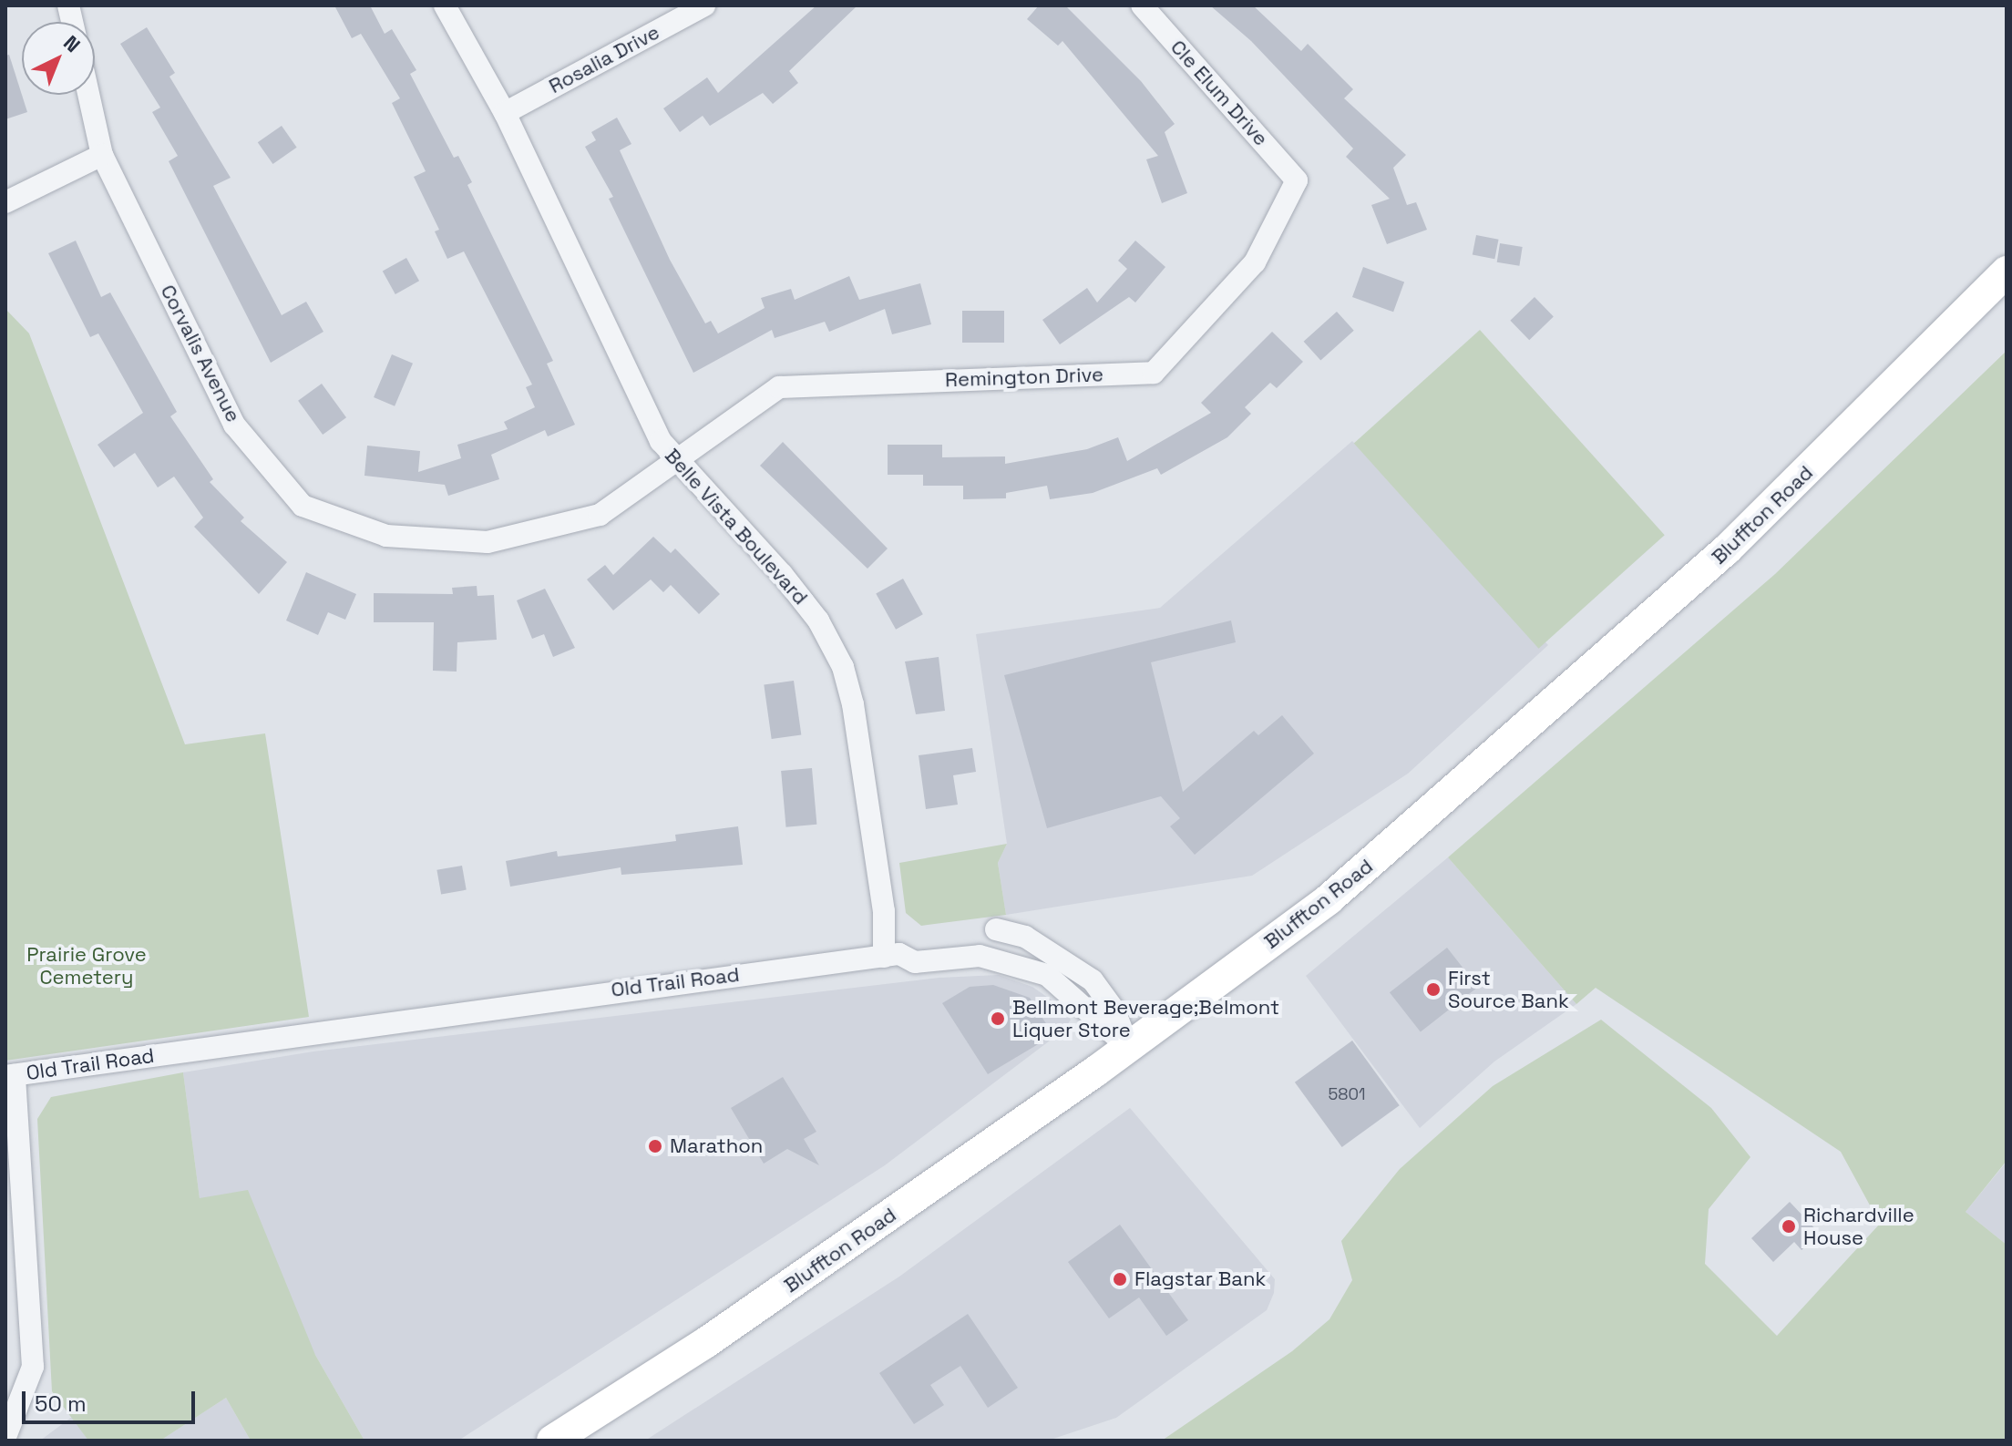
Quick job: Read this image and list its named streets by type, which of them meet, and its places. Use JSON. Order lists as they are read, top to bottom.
{
  "streets": {
    "main road": ["Bluffton Road"],
    "street": [
      "Rosalia Drive",
      "Cle Elum Drive",
      "Corvalis Avenue",
      "Remington Drive",
      "Belle Vista Boulevard",
      "Old Trail Road"
    ]
  },
  "crossings": [
    ["Rosalia Drive", "Belle Vista Boulevard"],
    ["Cle Elum Drive", "Remington Drive"],
    ["Corvalis Avenue", "Remington Drive"],
    ["Corvalis Avenue", "Belle Vista Boulevard"],
    ["Remington Drive", "Belle Vista Boulevard"],
    ["Bluffton Road", "Old Trail Road"],
    ["Belle Vista Boulevard", "Old Trail Road"]
  ],
  "parks": ["Prairie Grove Cemetery"],
  "places": [
    "First Source Bank",
    "Bellmont Beverage;Belmont Liquer Store",
    "Marathon",
    "Richardville House",
    "Flagstar Bank"
  ],
  "house_numbers": ["5801"],
  "scale_bar": "50 m",
  "north": "top right"
}
